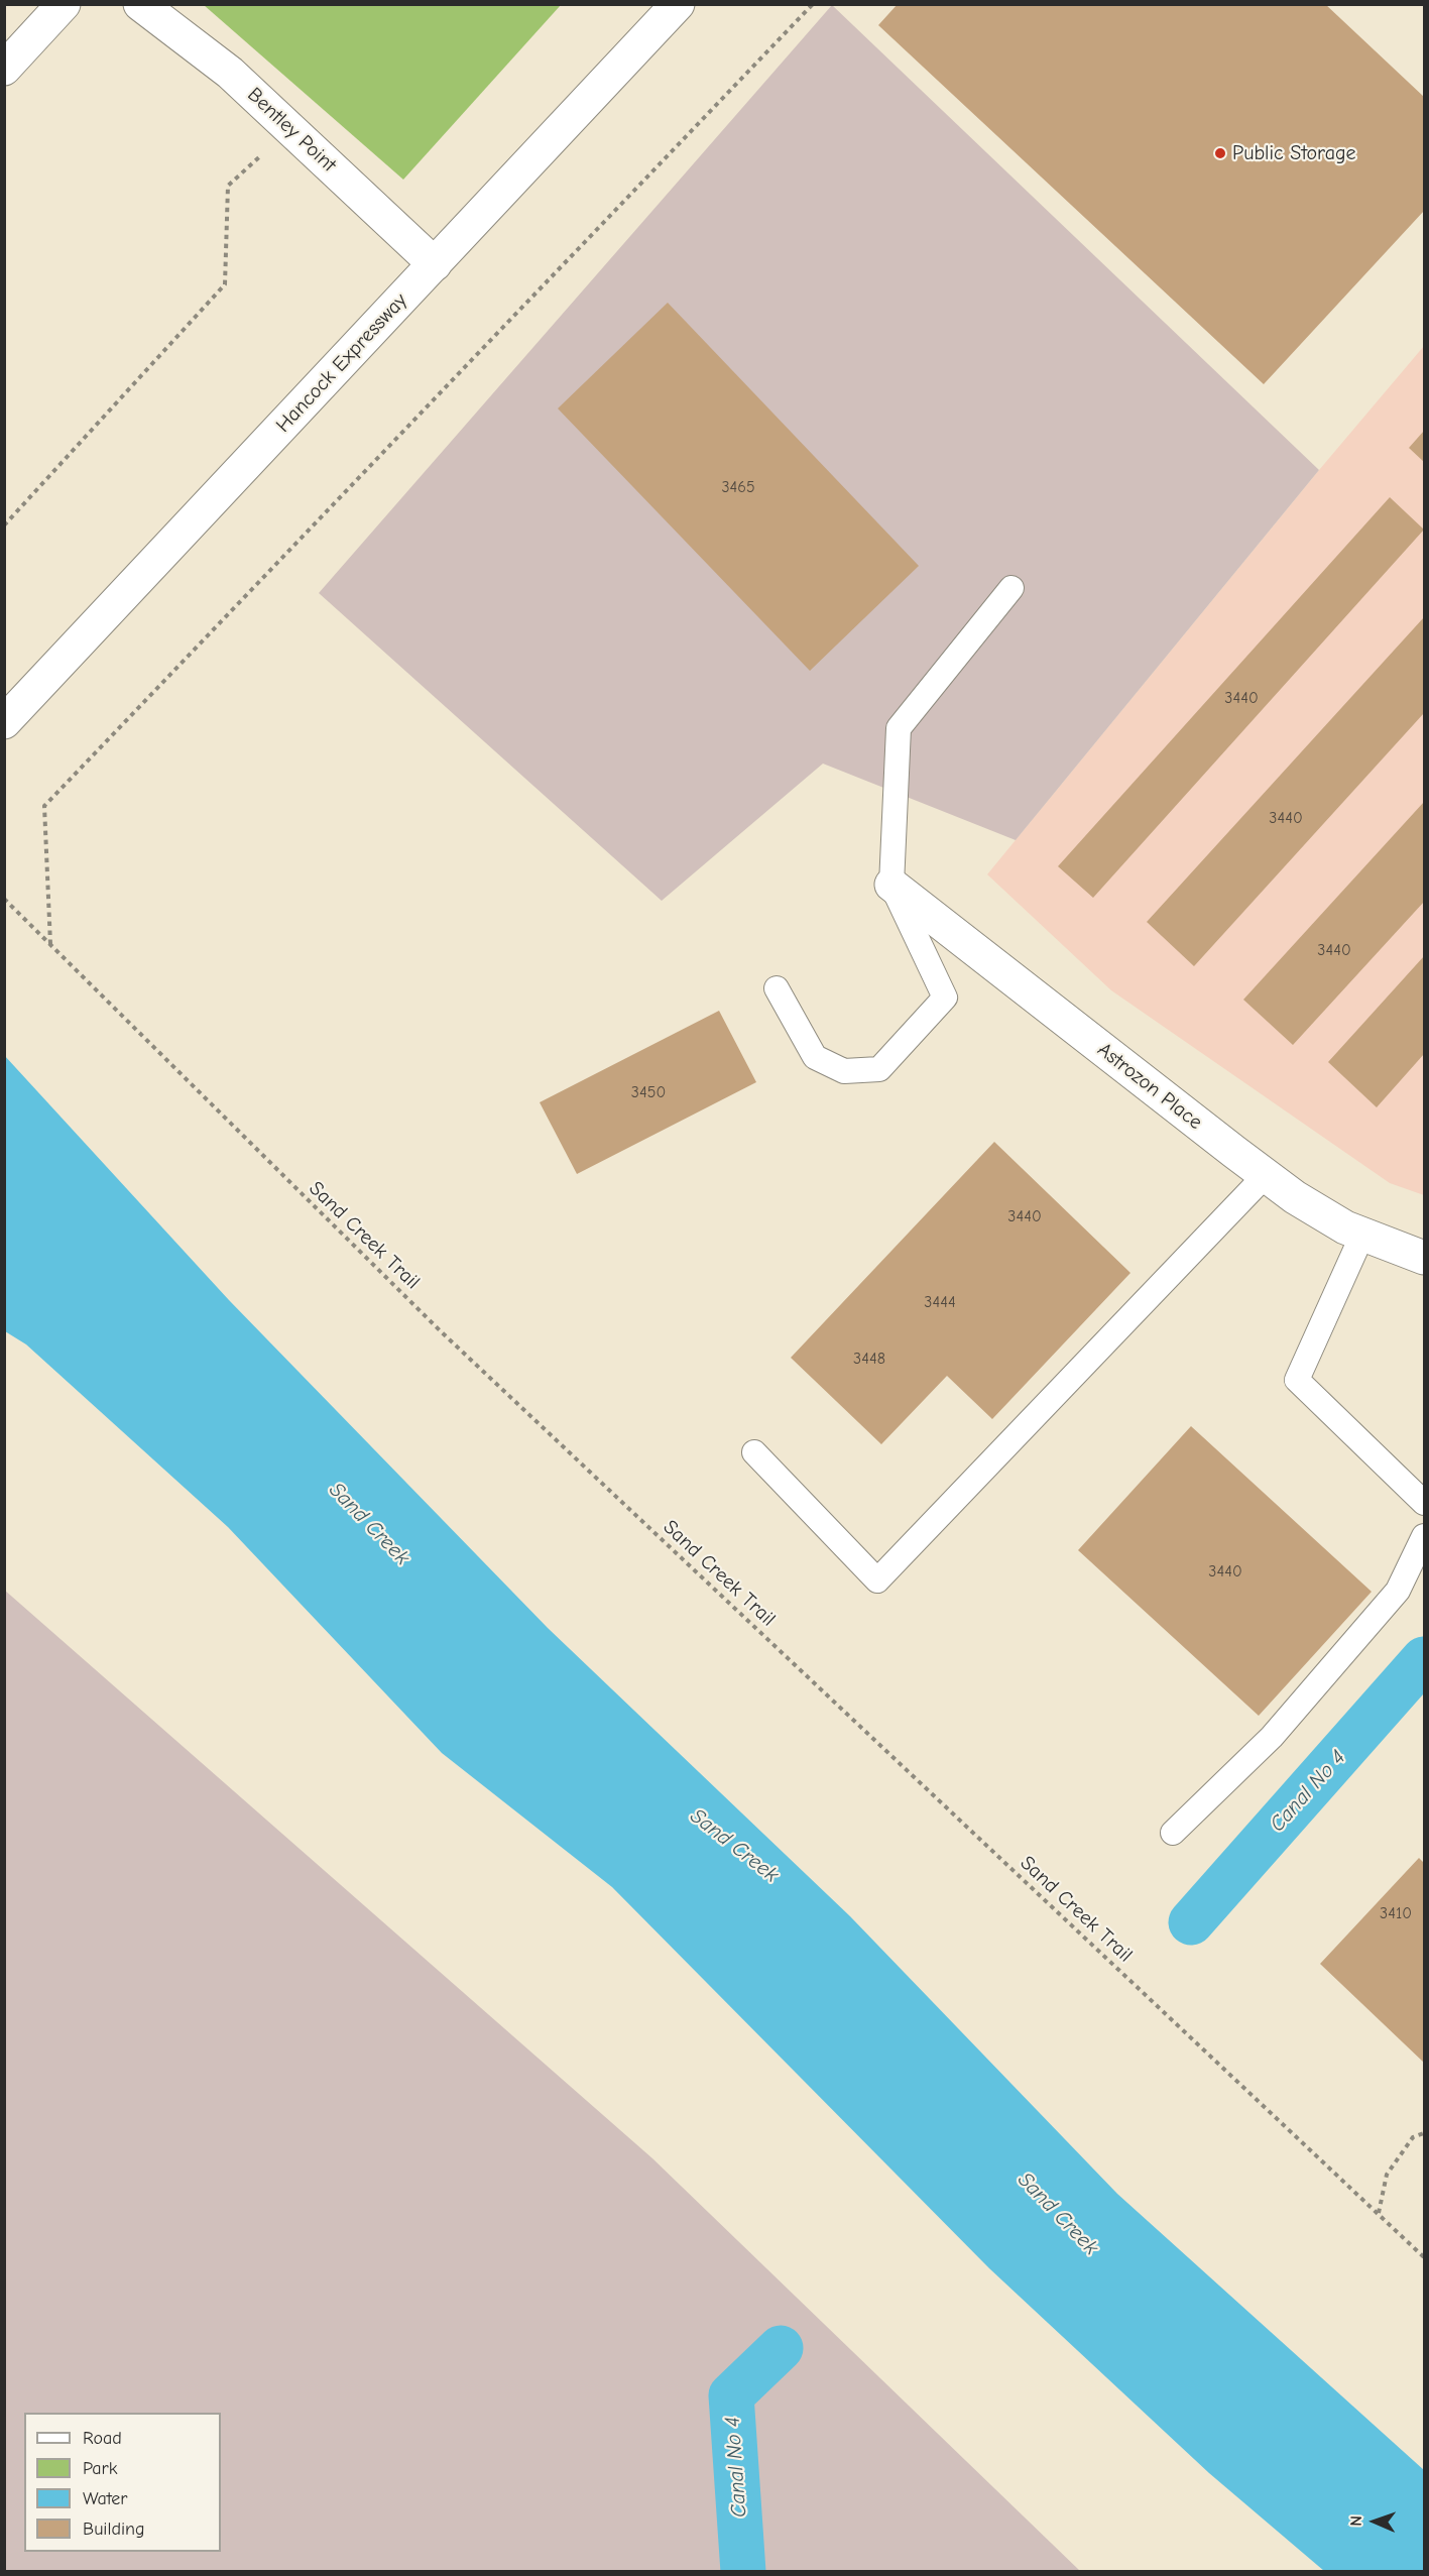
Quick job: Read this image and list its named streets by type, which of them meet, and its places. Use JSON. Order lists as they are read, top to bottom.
{
  "streets": {
    "street": ["Bentley Point", "Hancock Expressway", "Astrozon Place"],
    "path": ["Sand Creek Trail"]
  },
  "crossings": [
    ["Bentley Point", "Hancock Expressway"]
  ],
  "water": ["Sand Creek", "Canal No 4"],
  "places": ["Public Storage"],
  "house_numbers": [
    "3465",
    "3440",
    "3440",
    "3440",
    "3450",
    "3440",
    "3444",
    "3448",
    "3440",
    "3410"
  ],
  "legend": [
    "Road",
    "Park",
    "Water",
    "Building"
  ],
  "north": "left"
}
